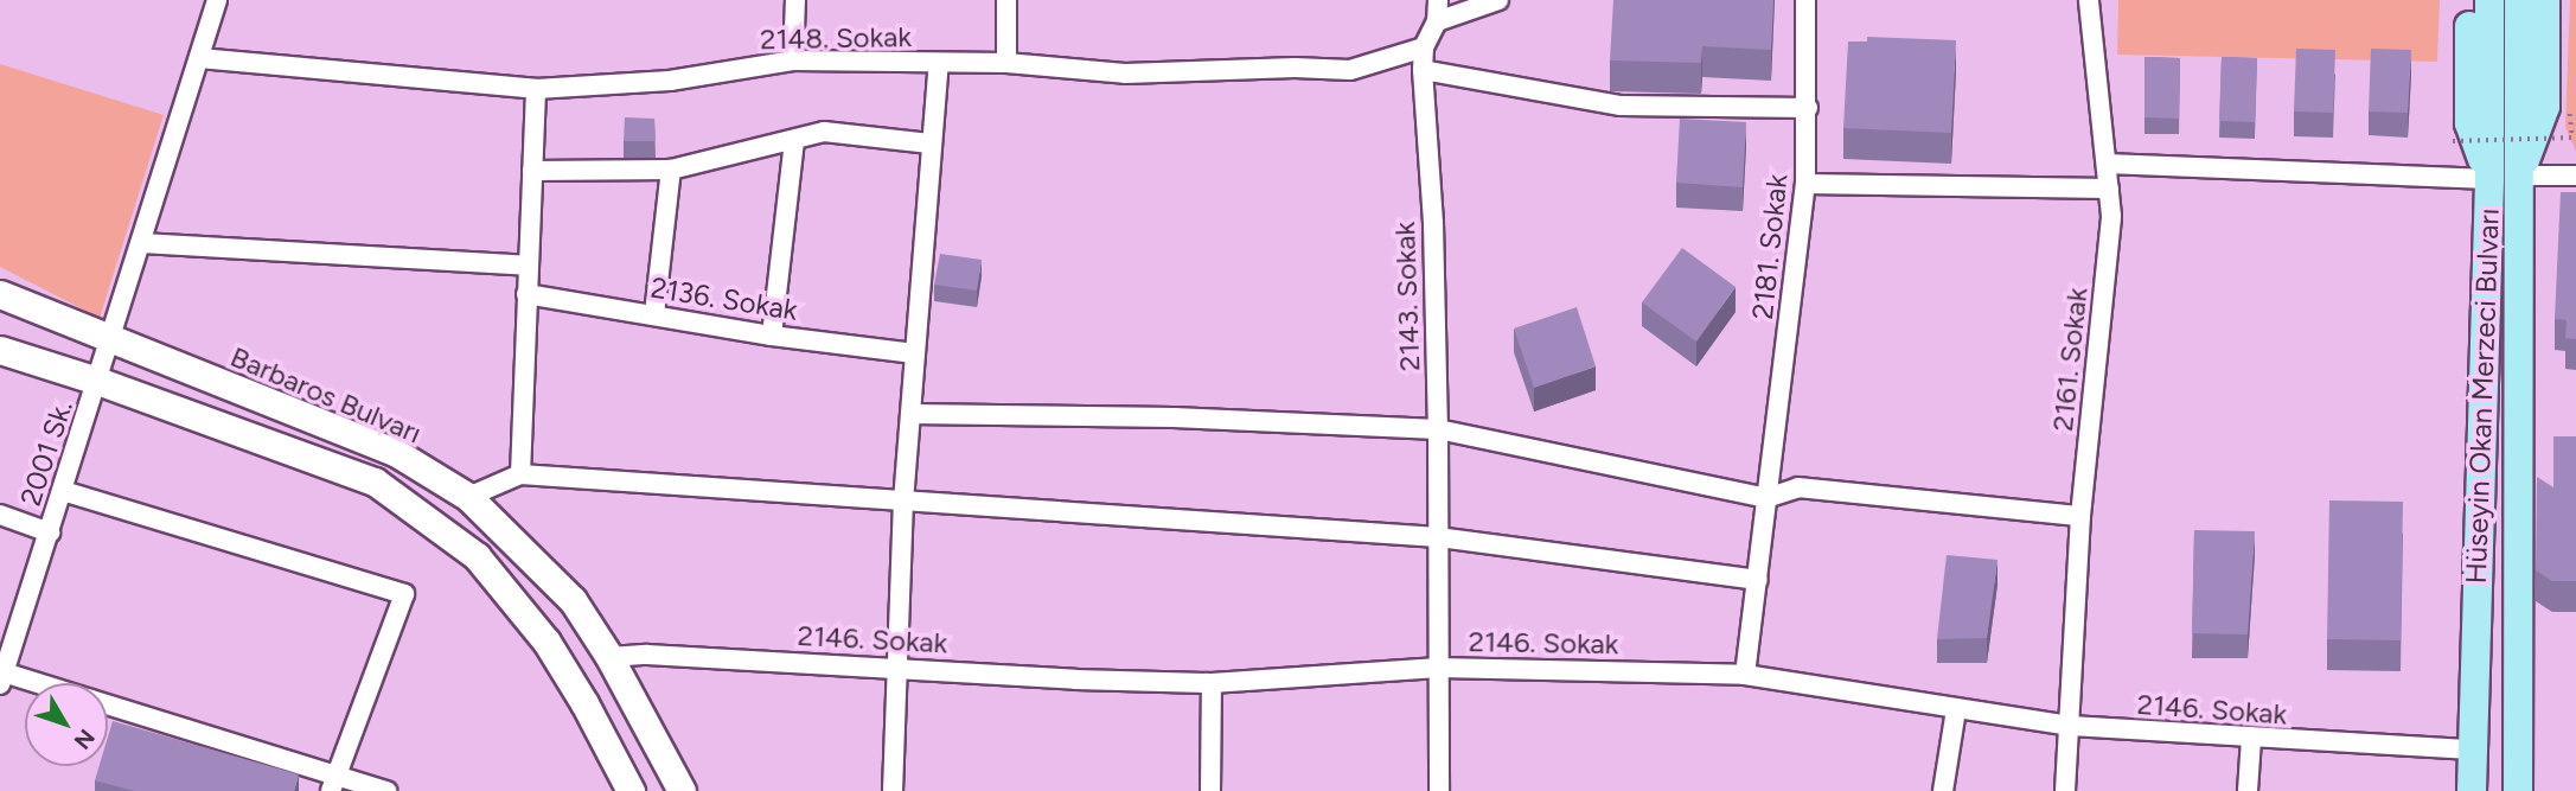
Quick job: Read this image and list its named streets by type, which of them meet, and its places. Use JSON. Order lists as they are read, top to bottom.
{
  "streets": {
    "main road": ["Hüseyin Okan Merzeci Bulvarı"],
    "street": [
      "2148. Sokak",
      "2181. Sokak",
      "2143. Sokak",
      "2136. Sokak",
      "2161. Sokak",
      "Barbaros Bulvarı",
      "2001 Sk.",
      "2146. Sokak"
    ]
  },
  "crossings": [
    ["2148. Sokak", "2143. Sokak"],
    ["2148. Sokak", "2001 Sk."],
    ["2181. Sokak", "2146. Sokak"],
    ["2143. Sokak", "2146. Sokak"],
    ["2161. Sokak", "2146. Sokak"],
    ["Barbaros Bulvarı", "2001 Sk."],
    ["Barbaros Bulvarı", "2146. Sokak"],
    ["Hüseyin Okan Merzeci Bulvarı", "2146. Sokak"]
  ],
  "north": "bottom right"
}
